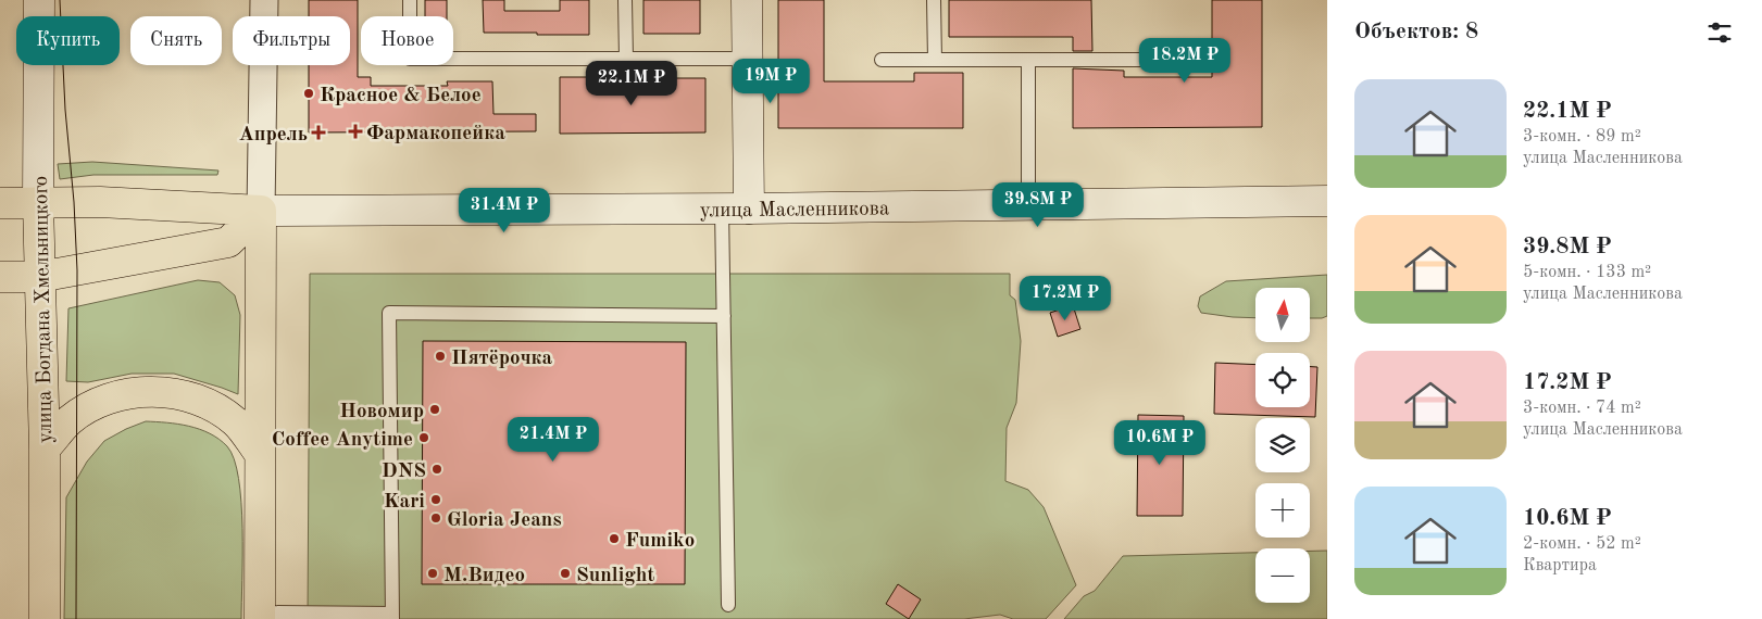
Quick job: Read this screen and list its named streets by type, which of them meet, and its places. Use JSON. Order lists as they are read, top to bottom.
{
  "streets": {
    "main road": ["улица Масленникова", "улица Богдана Хмельницкого"]
  },
  "crossings": [
    ["улица Масленникова", "улица Богдана Хмельницкого"]
  ],
  "places": {
    "other": [
      "Красное & Белое",
      "Пятёрочка",
      "Новомир",
      "Coffee Anytime",
      "DNS",
      "Kari",
      "Gloria Jeans",
      "Fumiko",
      "М.Видео",
      "Sunlight"
    ],
    "health": ["Фармакопейка", "Апрель"]
  },
  "north": "top",
  "page": {
    "heading": "Объектов: 8",
    "chip": [
      "Купить",
      "Снять",
      "Фильтры",
      "Новое"
    ],
    "price": [
      "18.2M ₽",
      "19M ₽",
      "22.1M ₽",
      "39.8M ₽",
      "31.4M ₽",
      "17.2M ₽",
      "21.4M ₽",
      "10.6M ₽"
    ],
    "list": [
      {
        "name": "22.1M ₽",
        "note": "3-комн. · 89 m² · улица Масленникова"
      },
      {
        "name": "39.8M ₽",
        "note": "5-комн. · 133 m² · улица Масленникова"
      },
      {
        "name": "17.2M ₽",
        "note": "3-комн. · 74 m² · улица Масленникова"
      },
      {
        "name": "10.6M ₽",
        "note": "2-комн. · 52 m² · Квартира"
      }
    ],
    "map_buttons": ["+", "−"]
  }
}
